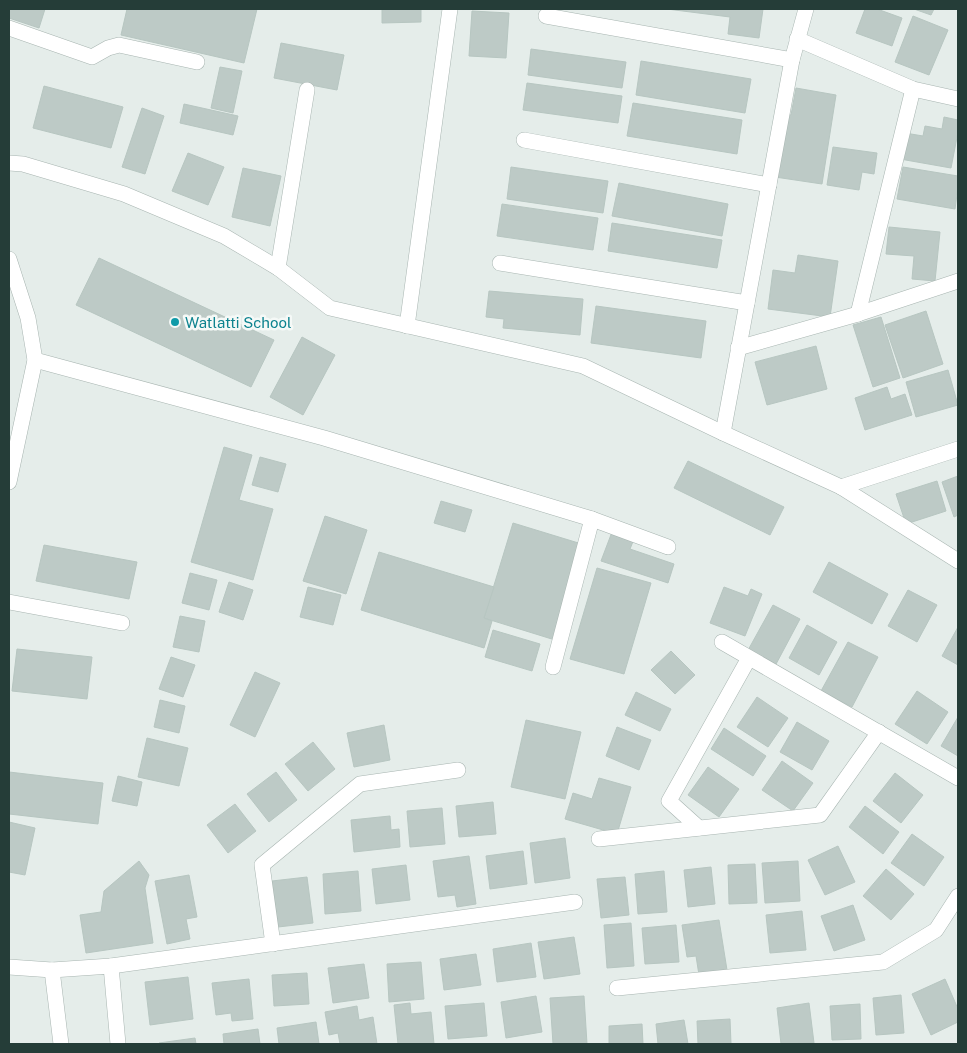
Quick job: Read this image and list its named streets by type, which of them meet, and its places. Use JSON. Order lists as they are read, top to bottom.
{
  "places": ["Watlatti School"]
}
